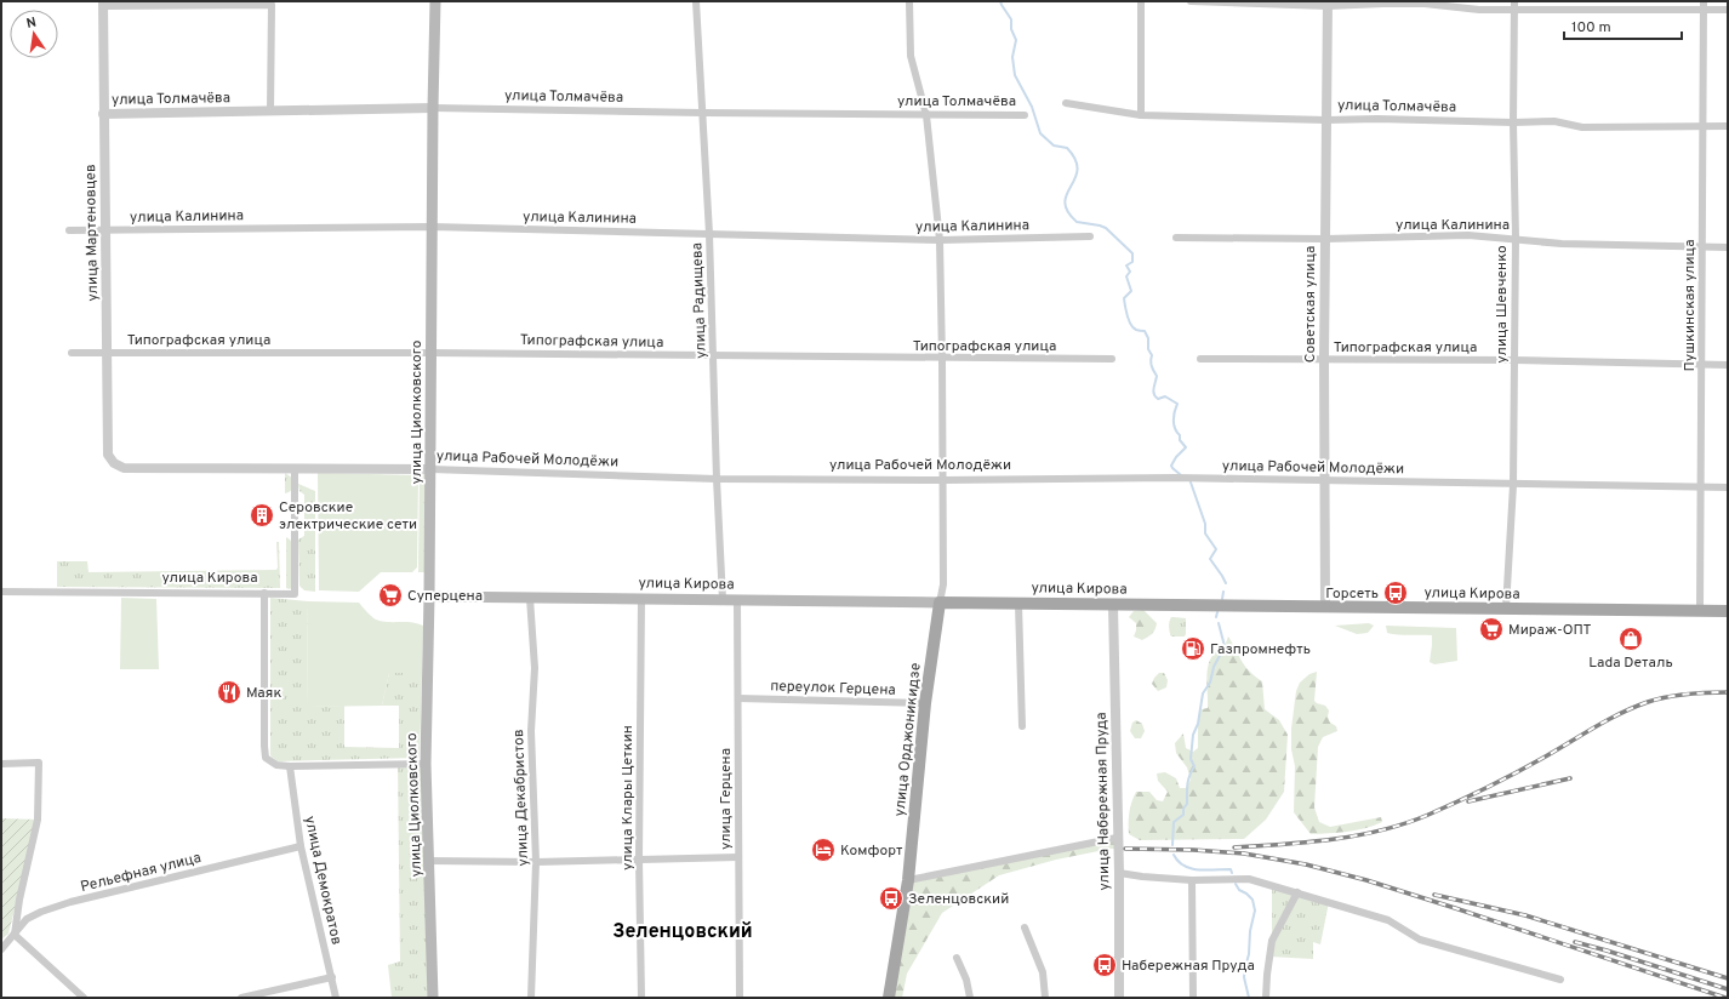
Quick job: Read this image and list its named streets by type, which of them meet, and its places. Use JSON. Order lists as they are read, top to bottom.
{
  "streets": {
    "main road": ["улица Циолковского", "улица Кирова", "улица Орджоникидзе"],
    "street": [
      "улица Толмачёва",
      "улица Калинина",
      "улица Мартеновцев",
      "улица Радищева",
      "Советская улица",
      "улица Шевченко",
      "Пушкинская улица",
      "Типографская улица",
      "улица Рабочей Молодёжи",
      "переулок Герцена",
      "улица Декабристов",
      "улица Клары Цеткин",
      "улица Герцена",
      "улица Набережная Пруда",
      "Рельефная улица",
      "улица Демократов"
    ]
  },
  "crossings": [
    ["улица Толмачёва", "улица Мартеновцев"],
    ["улица Толмачёва", "улица Радищева"],
    ["улица Толмачёва", "Советская улица"],
    ["улица Толмачёва", "улица Шевченко"],
    ["улица Толмачёва", "Пушкинская улица"],
    ["улица Толмачёва", "улица Циолковского"],
    ["улица Калинина", "улица Мартеновцев"],
    ["улица Калинина", "улица Радищева"],
    ["улица Калинина", "Советская улица"],
    ["улица Калинина", "улица Шевченко"],
    ["улица Калинина", "Пушкинская улица"],
    ["улица Калинина", "улица Циолковского"],
    ["улица Мартеновцев", "Типографская улица"],
    ["улица Мартеновцев", "улица Рабочей Молодёжи"],
    ["улица Радищева", "Типографская улица"],
    ["улица Радищева", "улица Рабочей Молодёжи"],
    ["улица Радищева", "улица Кирова"],
    ["Советская улица", "Типографская улица"],
    ["Советская улица", "улица Рабочей Молодёжи"],
    ["Советская улица", "улица Кирова"],
    ["улица Шевченко", "Типографская улица"],
    ["улица Шевченко", "улица Рабочей Молодёжи"],
    ["улица Шевченко", "улица Кирова"],
    ["Пушкинская улица", "Типографская улица"],
    ["Пушкинская улица", "улица Рабочей Молодёжи"],
    ["Пушкинская улица", "улица Кирова"],
    ["Типографская улица", "улица Циолковского"],
    ["улица Циолковского", "улица Рабочей Молодёжи"],
    ["улица Циолковского", "улица Кирова"],
    ["улица Рабочей Молодёжи", "улица Кирова"],
    ["улица Кирова", "улица Орджоникидзе"],
    ["улица Кирова", "улица Декабристов"],
    ["улица Кирова", "улица Клары Цеткин"],
    ["улица Кирова", "улица Герцена"],
    ["улица Кирова", "улица Набережная Пруда"],
    ["переулок Герцена", "улица Орджоникидзе"],
    ["переулок Герцена", "улица Герцена"],
    ["Рельефная улица", "улица Демократов"]
  ],
  "districts": ["Зеленцовский"],
  "places": {
    "building": ["Серовские электрические сети"],
    "bus stop": ["Горсеть", "Зеленцовский", "Набережная Пруда"],
    "supermarket": ["Суперцена", "Мираж-ОПТ"],
    "shop": ["Lada Dеталь"],
    "fuel station": ["Газпромнефть"],
    "restaurant": ["Маяк"],
    "hotel": ["Комфорт"]
  },
  "scale_bar": "100 m",
  "north": "top"
}
